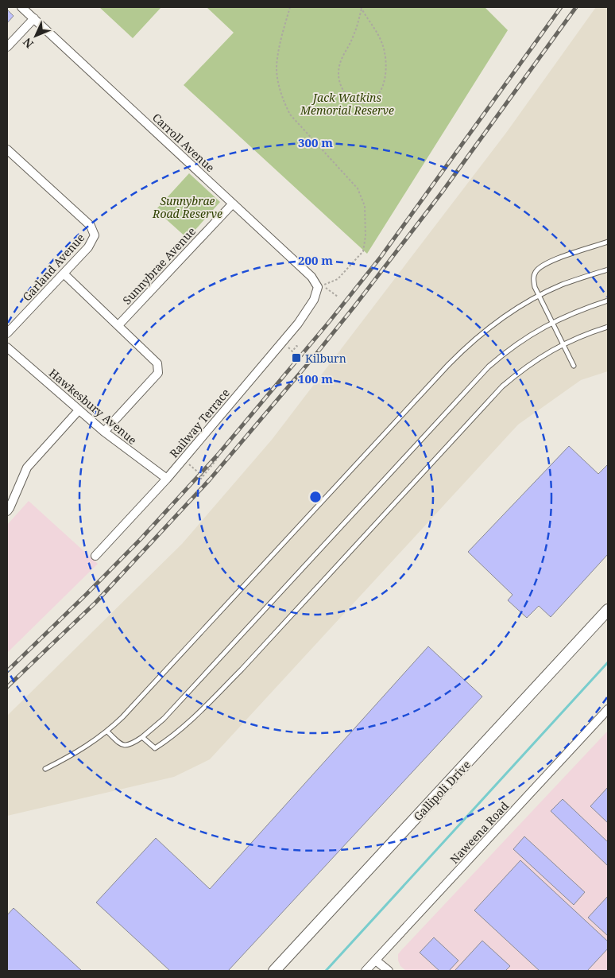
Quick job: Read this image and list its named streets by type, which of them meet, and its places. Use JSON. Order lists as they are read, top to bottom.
{
  "streets": {
    "street": [
      "Carroll Avenue",
      "Sunnybrae Avenue",
      "Garland Avenue",
      "Hawkesbury Avenue",
      "Railway Terrace",
      "Gallipoli Drive",
      "Naweena Road"
    ]
  },
  "crossings": [
    ["Carroll Avenue", "Sunnybrae Avenue"],
    ["Carroll Avenue", "Railway Terrace"],
    ["Hawkesbury Avenue", "Railway Terrace"]
  ],
  "parks": ["Jack Watkins Memorial Reserve", "Sunnybrae Road Reserve"],
  "places": {
    "transit": ["Kilburn"]
  },
  "north": "bottom left",
  "rings": ["300 m", "200 m", "100 m"]
}
